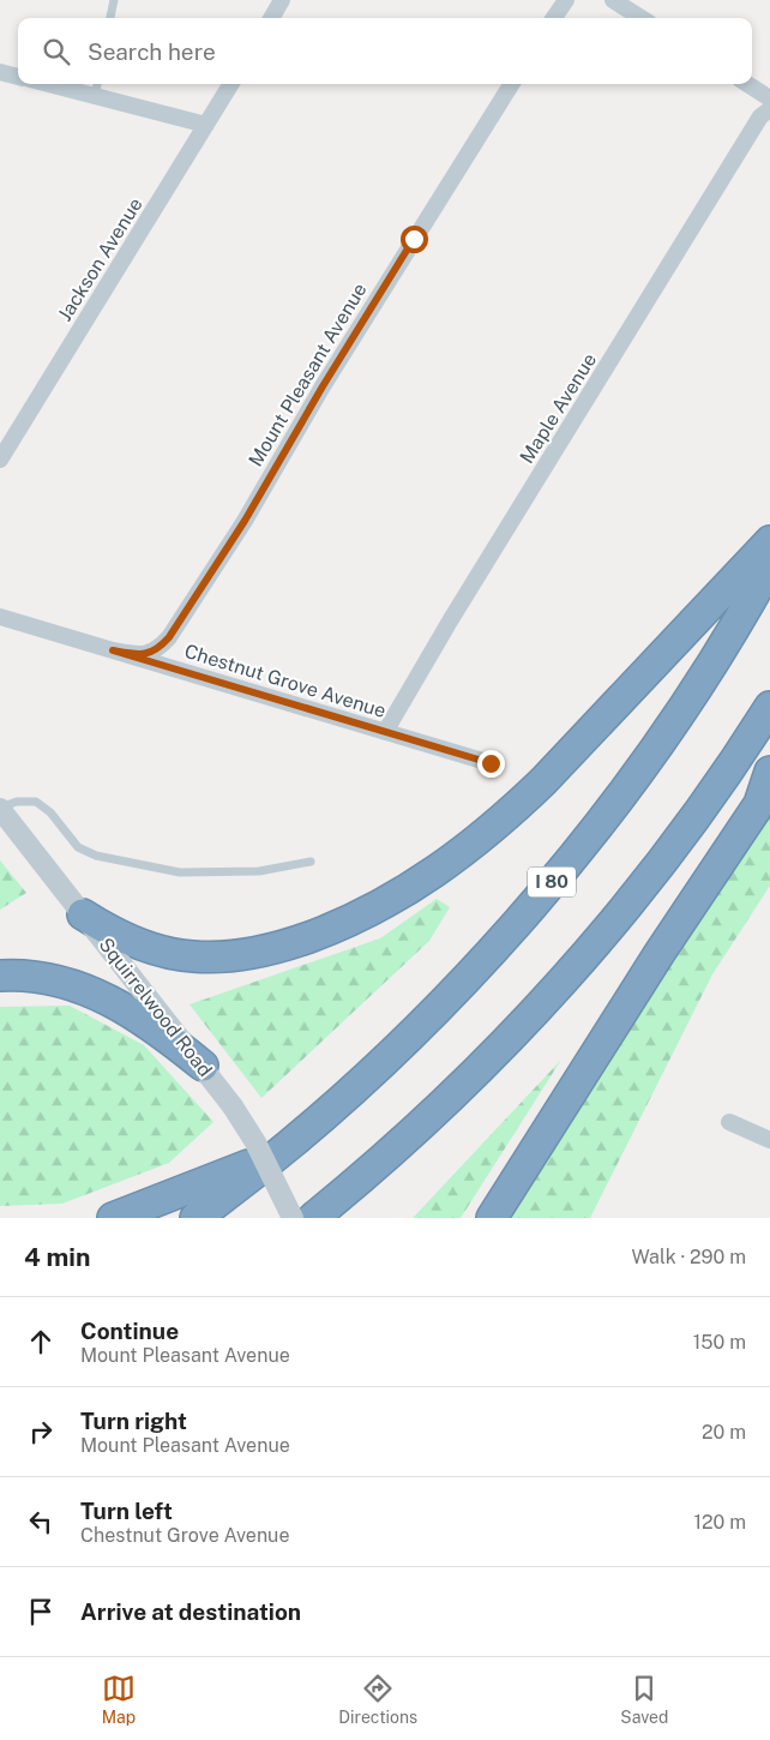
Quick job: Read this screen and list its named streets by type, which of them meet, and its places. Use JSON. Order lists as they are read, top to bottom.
{
  "streets": {
    "highway": ["I 80"],
    "street": [
      "Jackson Avenue",
      "Mount Pleasant Avenue",
      "Maple Avenue",
      "Chestnut Grove Avenue",
      "Squirrelwood Road"
    ]
  },
  "crossings": [
    ["Mount Pleasant Avenue", "Chestnut Grove Avenue"],
    ["Maple Avenue", "Chestnut Grove Avenue"]
  ],
  "page": {
    "search": "Search here",
    "heading": ["4 min", "Walk · 290 m"],
    "list": [
      ["Continue", "Mount Pleasant Avenue", "150 m"],
      ["Turn right", "Mount Pleasant Avenue", "20 m"],
      ["Turn left", "Chestnut Grove Avenue", "120 m"],
      "Arrive at destination"
    ],
    "nav": ["Map", "Directions", "Saved"]
  }
}
